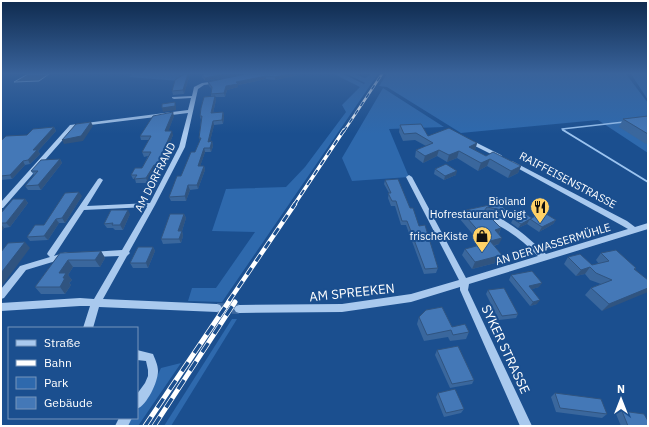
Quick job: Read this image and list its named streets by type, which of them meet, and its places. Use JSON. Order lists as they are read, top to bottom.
{
  "streets": {
    "street": [
      "AM DORFRAND",
      "RAIFFEISENSTRASSE",
      "AN DER WASSERMÜHLE",
      "AM SPREEKEN",
      "SYKER STRASSE"
    ]
  },
  "crossings": [
    ["RAIFFEISENSTRASSE", "AN DER WASSERMÜHLE"],
    ["AN DER WASSERMÜHLE", "AM SPREEKEN"],
    ["AN DER WASSERMÜHLE", "SYKER STRASSE"],
    ["AM SPREEKEN", "SYKER STRASSE"]
  ],
  "places": {
    "restaurant": ["Bioland Hofrestaurant Voigt"],
    "shop": ["frischeKiste"]
  },
  "legend": [
    "Straße",
    "Bahn",
    "Park",
    "Gebäude"
  ],
  "north": "top"
}
